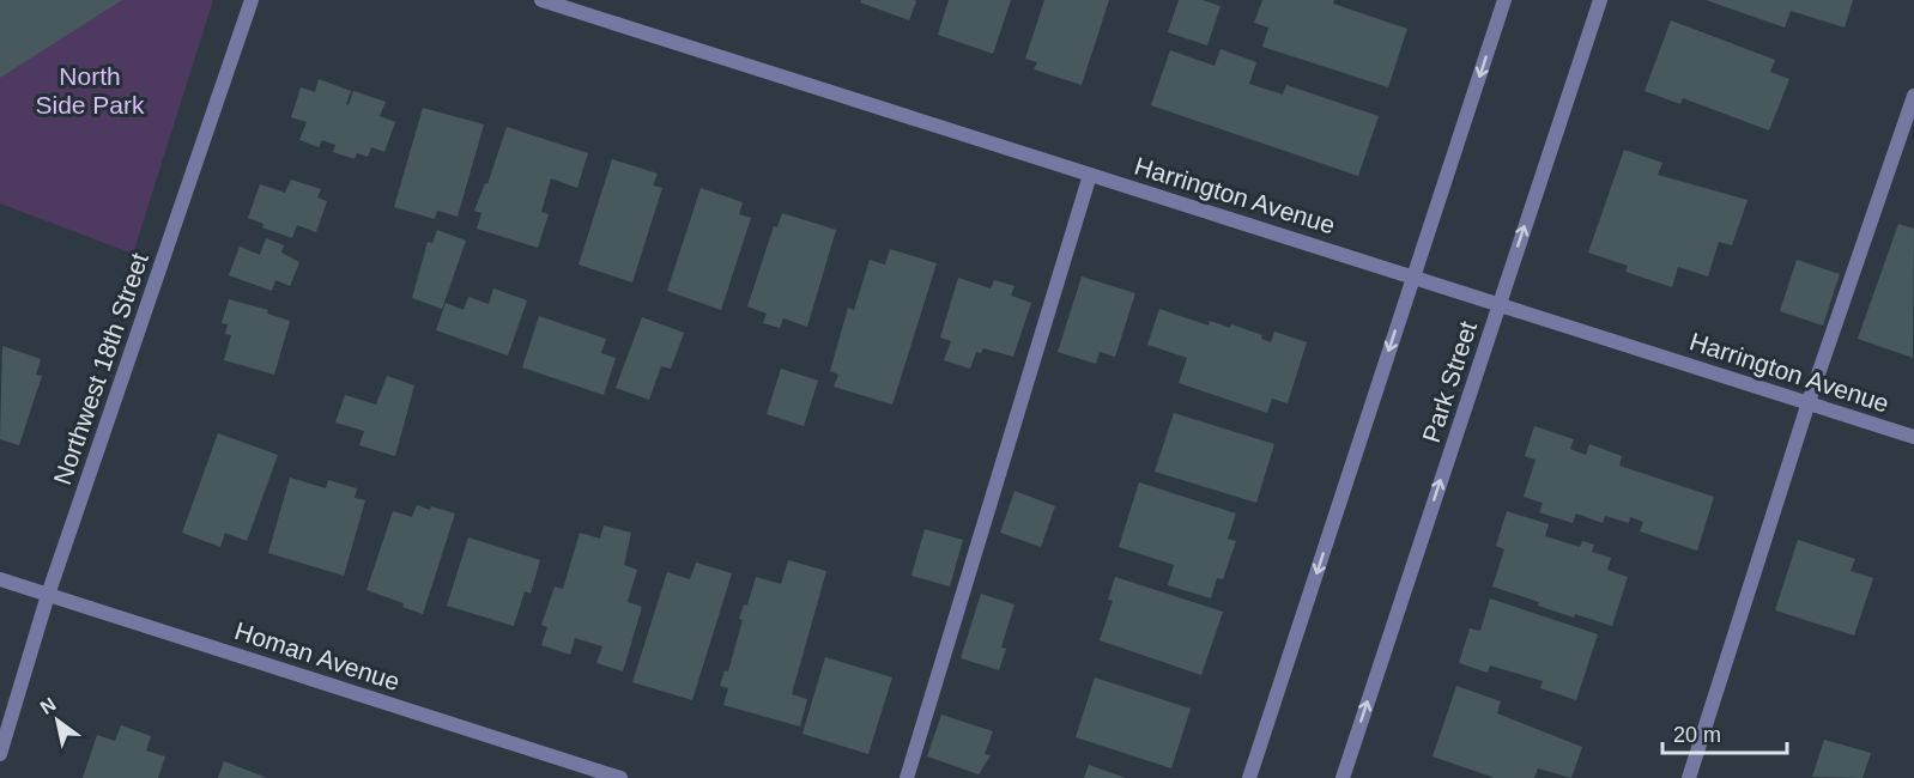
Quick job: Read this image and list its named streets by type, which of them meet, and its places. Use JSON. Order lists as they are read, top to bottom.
{
  "streets": {
    "street": [
      "Harrington Avenue",
      "Northwest 18th Street",
      "Park Street",
      "Homan Avenue"
    ]
  },
  "crossings": [
    ["Harrington Avenue", "Park Street"],
    ["Northwest 18th Street", "Homan Avenue"]
  ],
  "parks": ["North Side Park"],
  "scale_bar": "20 m",
  "north": "top left"
}
